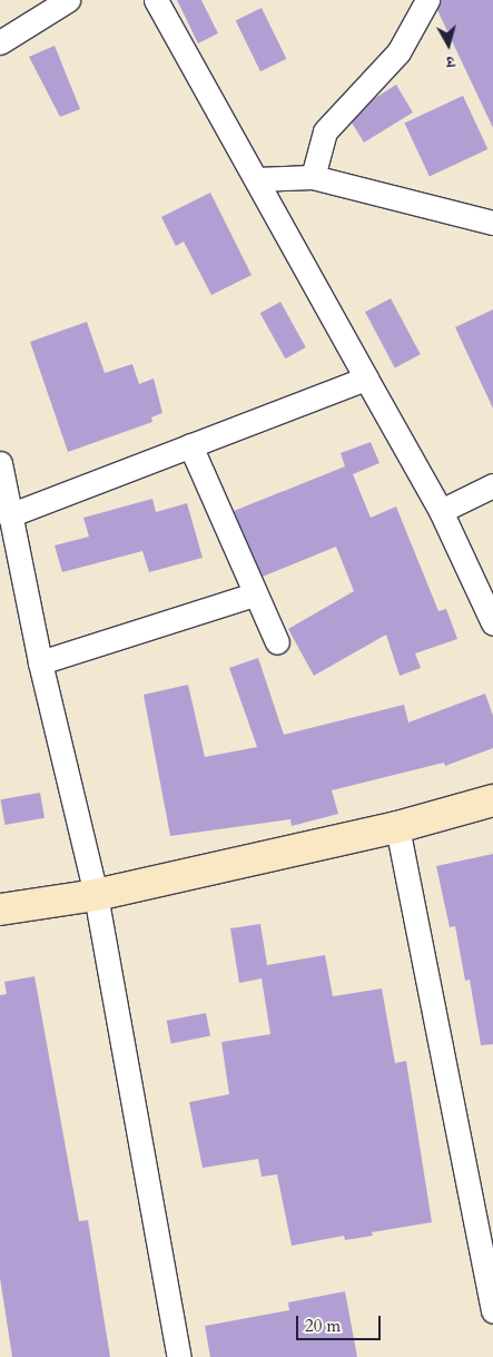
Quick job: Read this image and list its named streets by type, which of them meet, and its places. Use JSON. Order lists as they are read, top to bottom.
{
  "scale_bar": "20 m",
  "north": "bottom"
}
